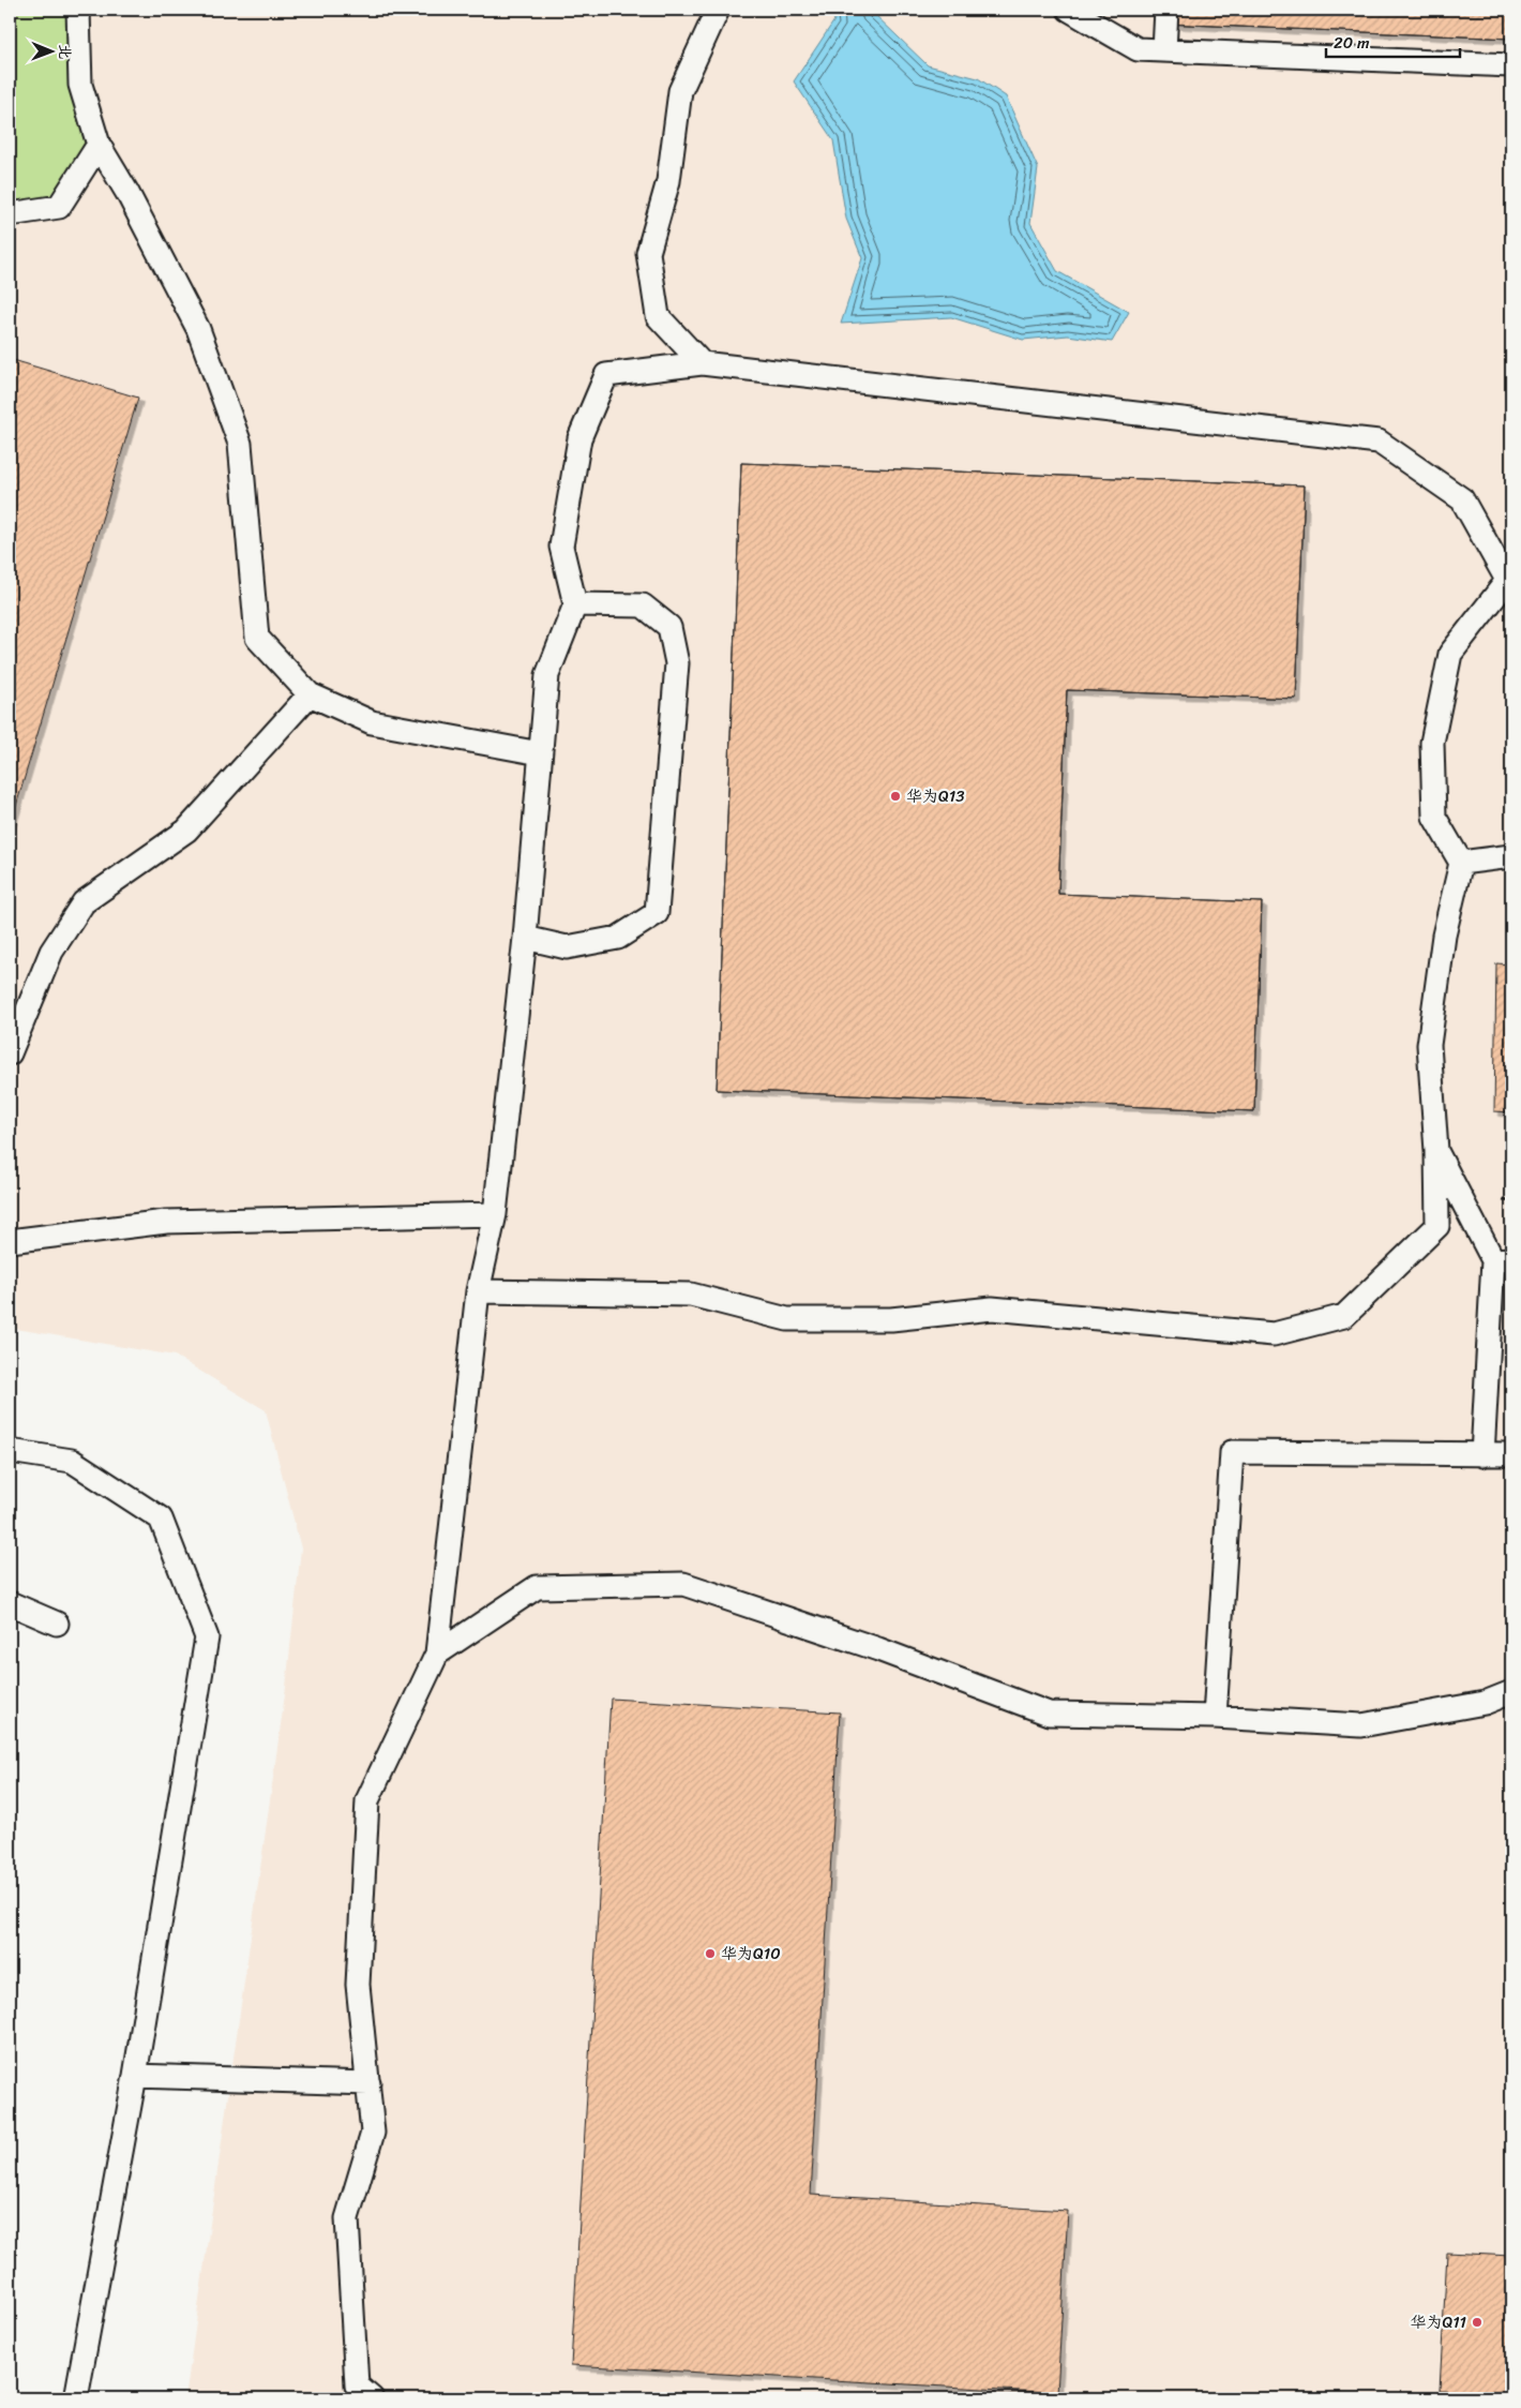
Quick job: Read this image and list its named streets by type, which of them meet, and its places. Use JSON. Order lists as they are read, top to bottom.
{
  "places": ["华为Q13", "华为Q10", "华为Q11"],
  "scale_bar": "20 m",
  "north": "right"
}
